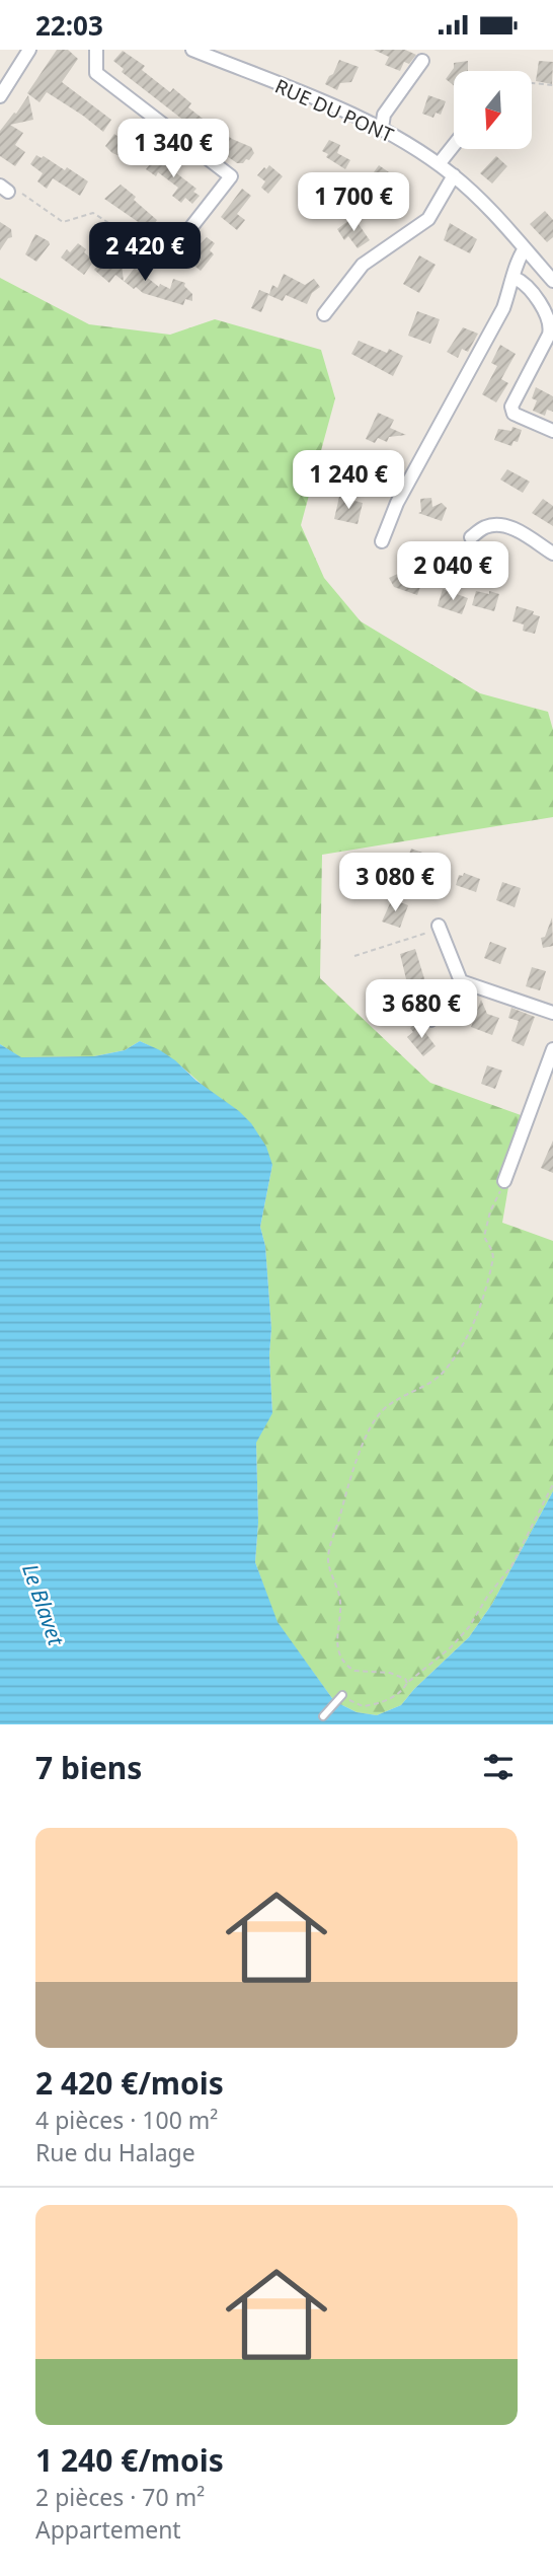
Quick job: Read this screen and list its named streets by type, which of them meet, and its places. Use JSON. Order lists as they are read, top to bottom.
{
  "streets": {
    "street": ["RUE DU PONT"]
  },
  "water": ["Le Blavet"],
  "north": "bottom",
  "page": {
    "status": "22:03",
    "price": [
      "1 340 €",
      "1 700 €",
      "2 420 €",
      "1 240 €",
      "2 040 €",
      "3 080 €",
      "3 680 €"
    ],
    "heading": "7 biens",
    "list": [
      {
        "name": "2 420 €/mois",
        "note": "4 pièces · 100 m² · Rue du Halage"
      },
      {
        "name": "1 240 €/mois",
        "note": "2 pièces · 70 m² · Appartement"
      }
    ]
  }
}
